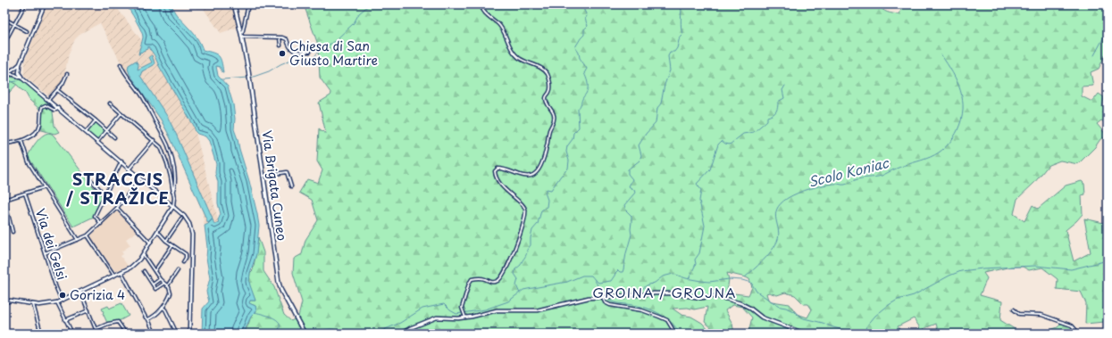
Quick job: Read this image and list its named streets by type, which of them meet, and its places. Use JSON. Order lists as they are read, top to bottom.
{
  "streets": {
    "main road": ["Via Brigata Cuneo"],
    "street": ["Via dei Gelsi"]
  },
  "districts": ["STRACCIS / STRAŽICE", "GROINA / GROJNA"],
  "water": ["Scolo Koniac"],
  "places": ["Chiesa di San Giusto Martire", "Gorizia 4"]
}
